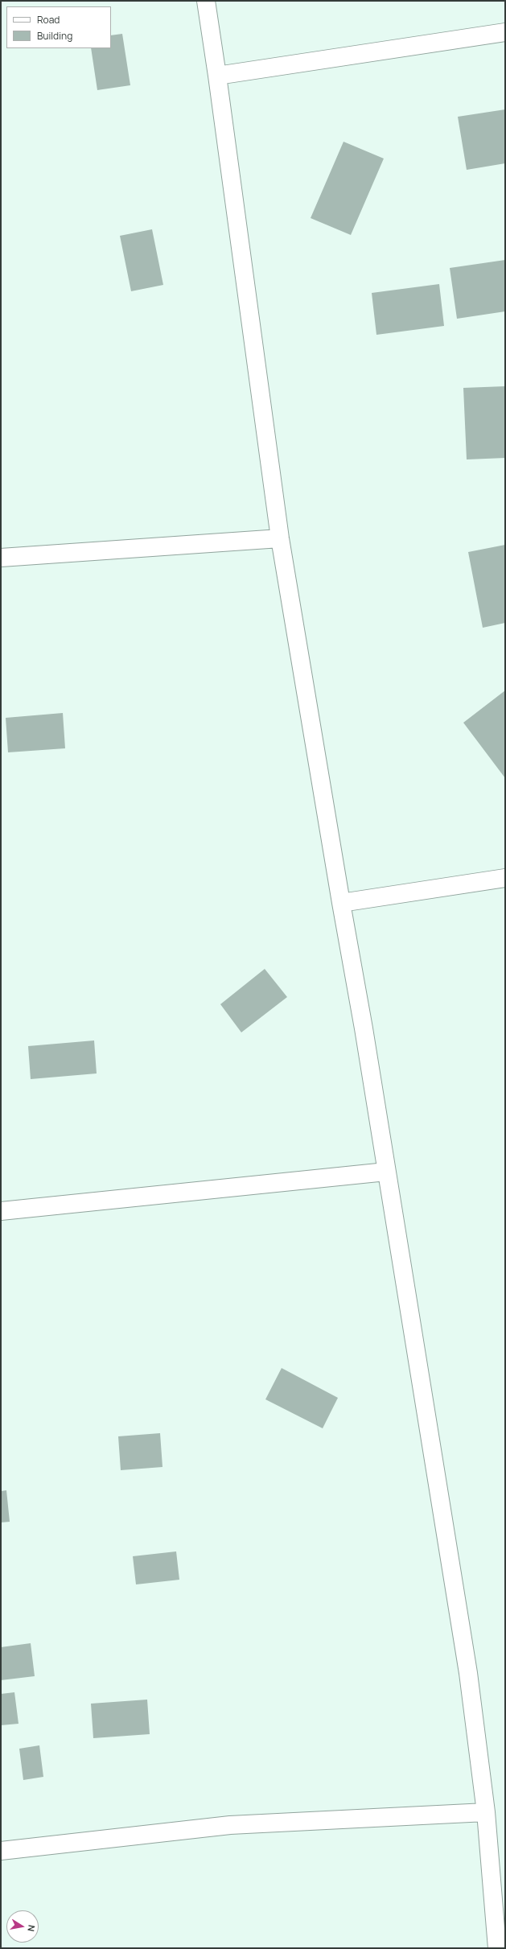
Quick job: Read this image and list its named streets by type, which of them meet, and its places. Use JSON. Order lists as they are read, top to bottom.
{
  "legend": ["Road", "Building"],
  "north": "right"
}
